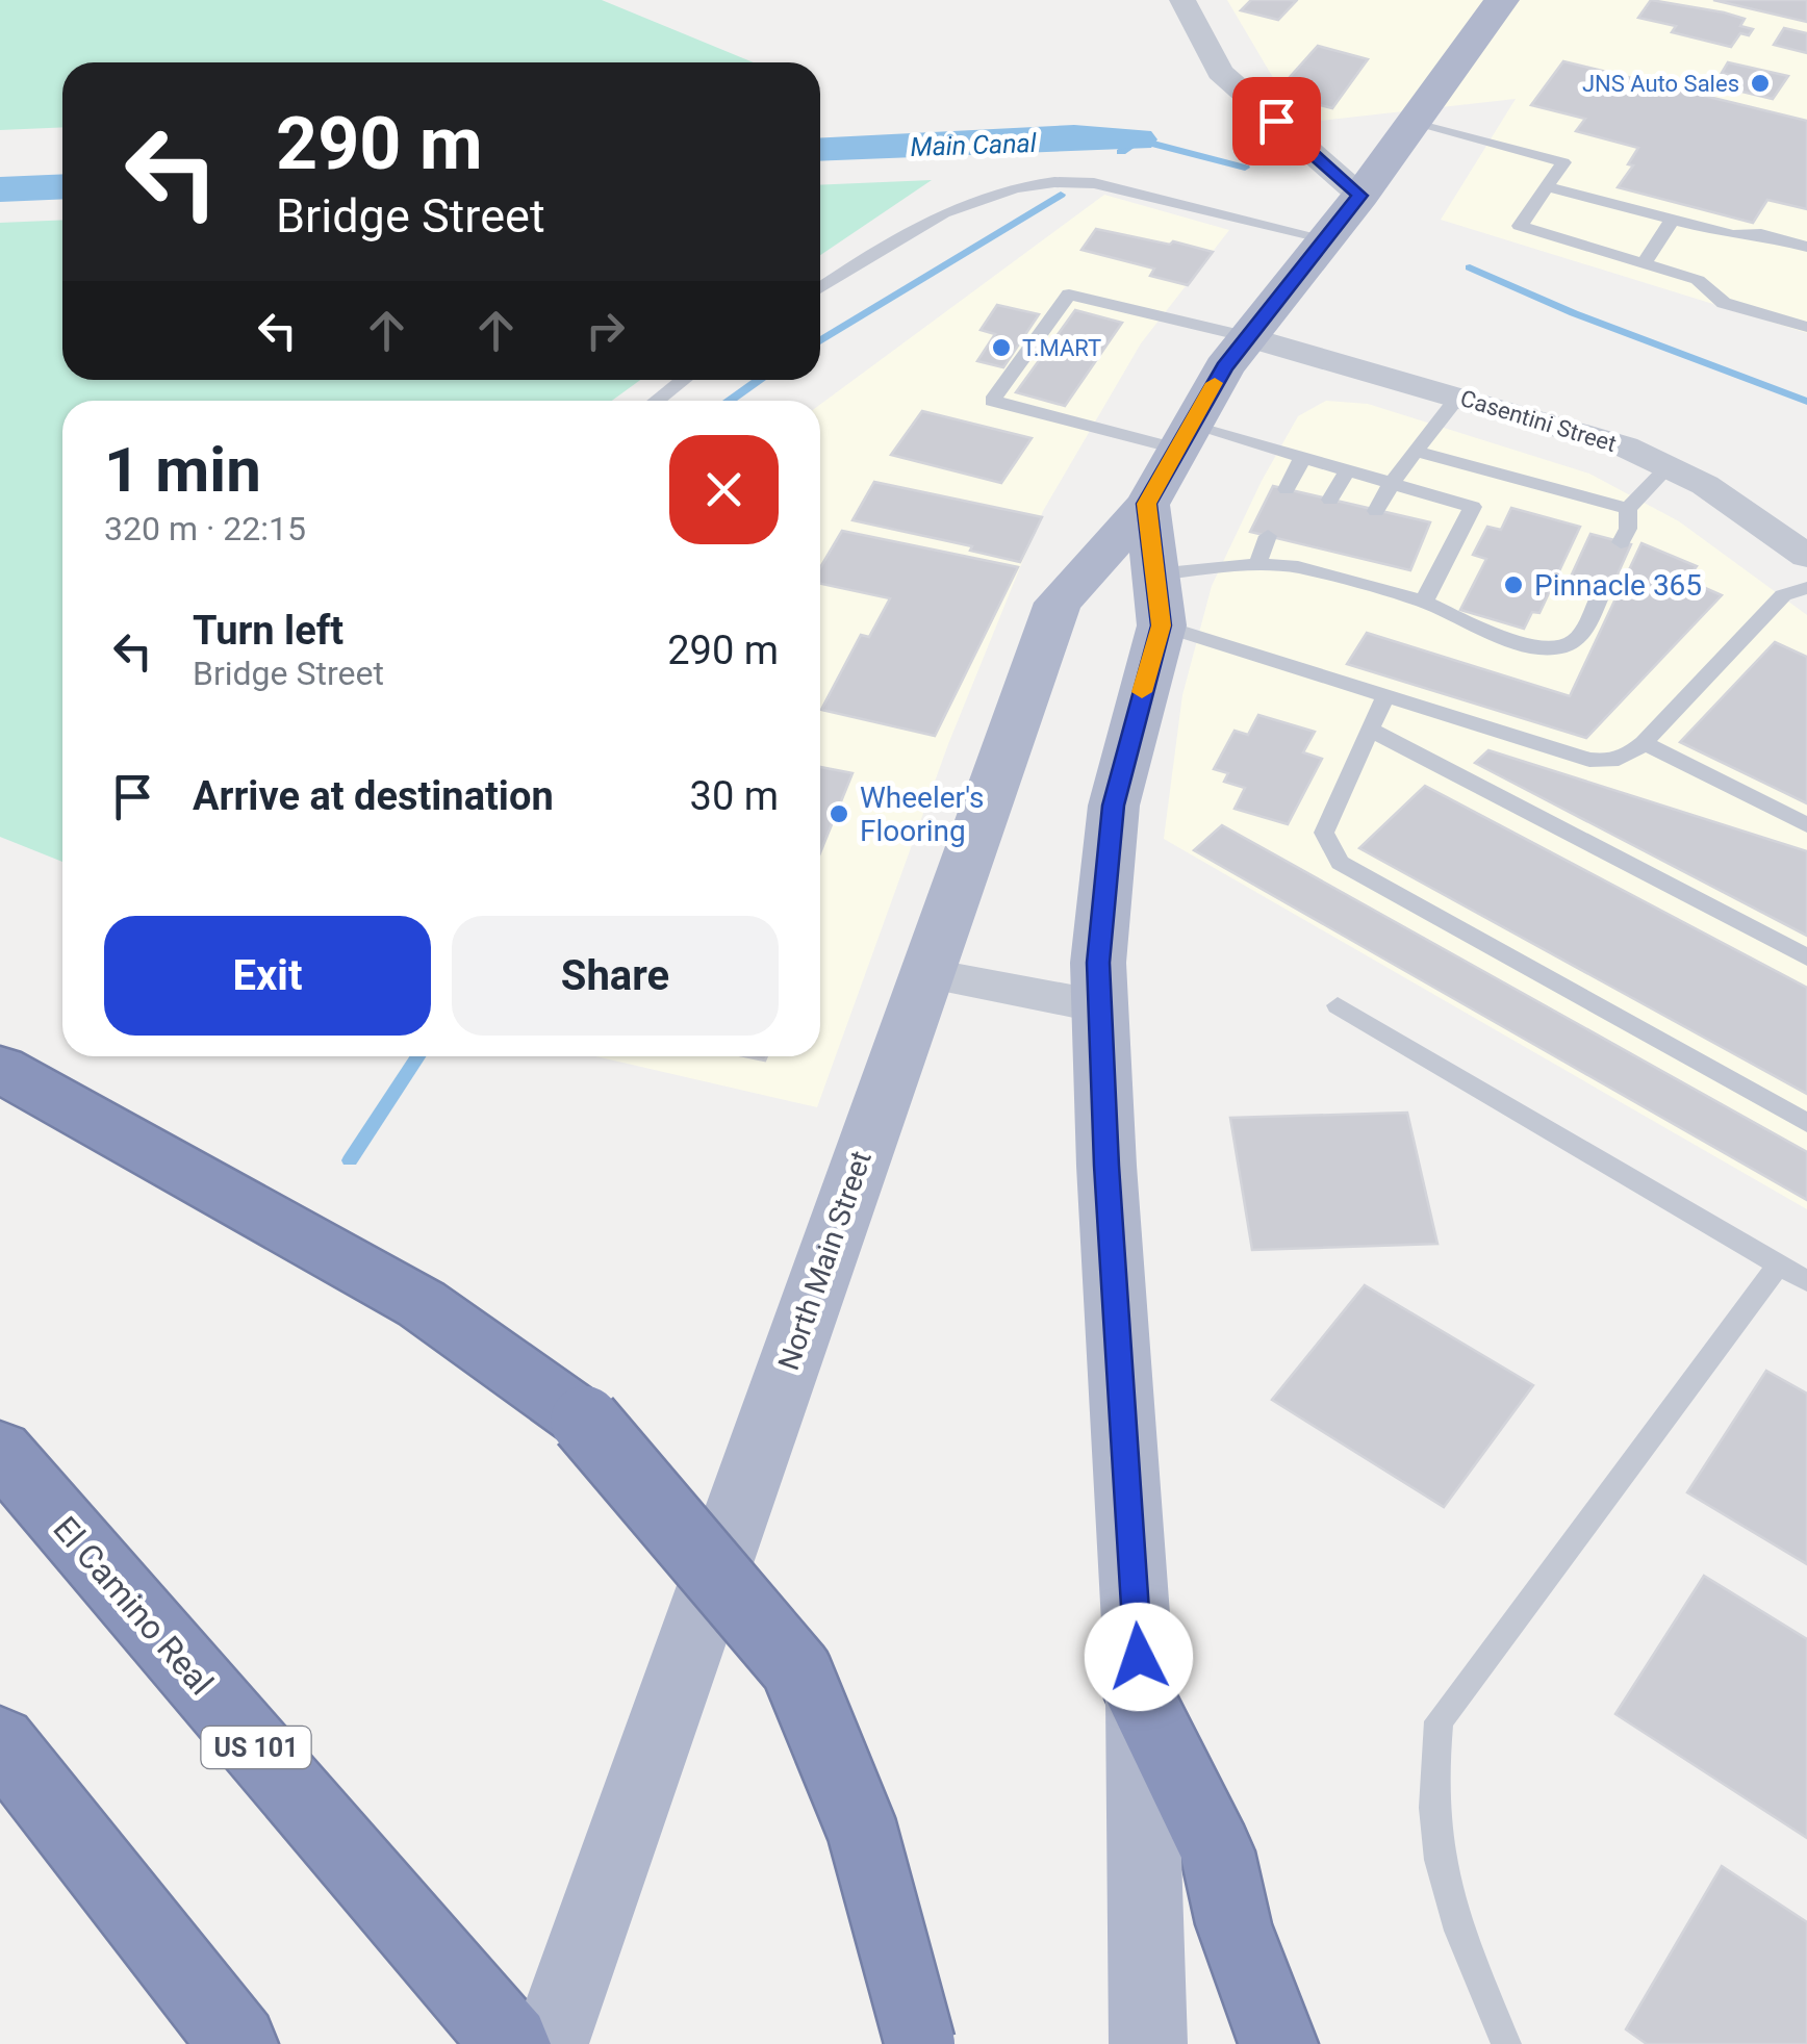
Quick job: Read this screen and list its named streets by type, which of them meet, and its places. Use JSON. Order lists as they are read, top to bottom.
{
  "streets": {
    "highway": ["El Camino Real", "US 101"],
    "main road": ["North Main Street"],
    "street": ["Casentini Street"]
  },
  "crossings": [
    ["Casentini Street", "North Main Street"]
  ],
  "water": ["Main Canal"],
  "places": [
    "JNS Auto Sales",
    "T.MART",
    "Pinnacle 365",
    "Wheeler's Flooring"
  ],
  "page": {
    "turn": ["290 m", "Bridge Street"],
    "heading": ["1 min", "320 m · 22:15"],
    "list": [
      {
        "name": "Turn left",
        "note": "Bridge Street",
        "value": "290 m"
      },
      {
        "name": "Arrive at destination",
        "value": "30 m"
      }
    ],
    "buttons": ["Exit", "Share"]
  }
}
